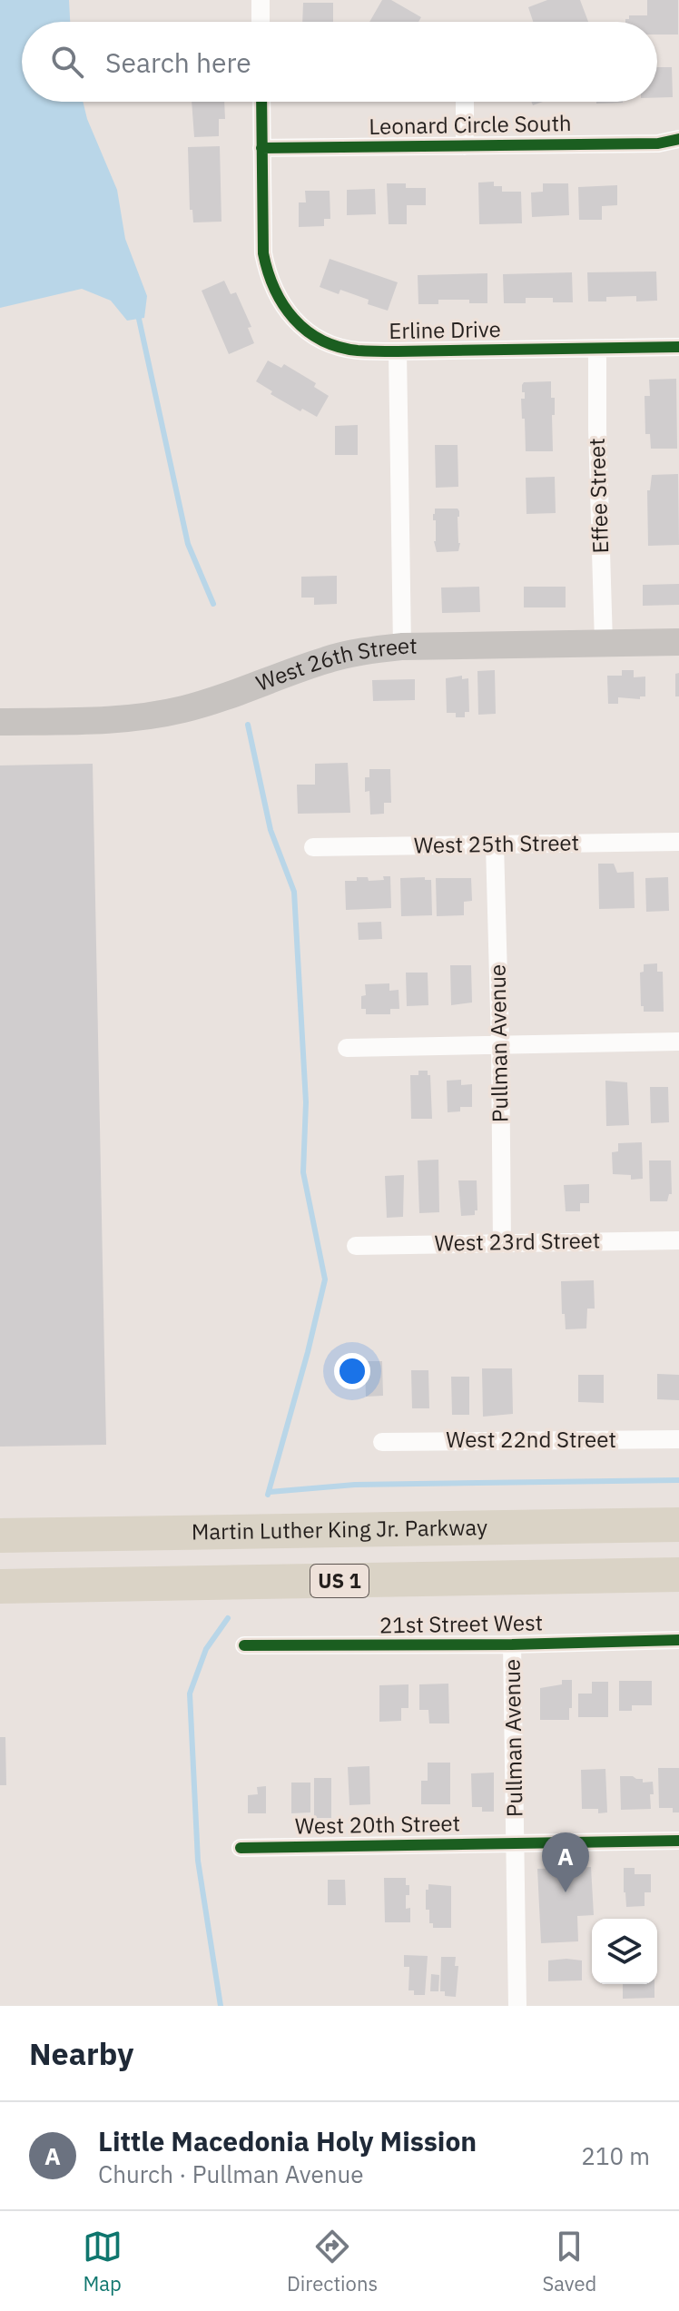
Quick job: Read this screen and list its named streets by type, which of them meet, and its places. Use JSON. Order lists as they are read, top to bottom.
{
  "streets": {
    "highway": ["Martin Luther King Jr. Parkway", "US 1"],
    "main road": ["West 26th Street"],
    "street": [
      "Leonard Circle South",
      "Erline Drive",
      "Effee Street",
      "West 25th Street",
      "Pullman Avenue",
      "West 23rd Street",
      "West 22nd Street",
      "21st Street West",
      "West 20th Street"
    ]
  },
  "crossings": [
    ["Leonard Circle South", "Erline Drive"],
    ["Erline Drive", "Effee Street"],
    ["Effee Street", "West 26th Street"],
    ["West 25th Street", "Pullman Avenue"],
    ["Pullman Avenue", "West 23rd Street"],
    ["Pullman Avenue", "21st Street West"],
    ["Pullman Avenue", "West 20th Street"]
  ],
  "page": {
    "search": "Search here",
    "pins": "A",
    "heading": "Nearby",
    "list": [
      {
        "mark": "A",
        "name": "Little Macedonia Holy Mission",
        "note": "Church · Pullman Avenue",
        "value": "210 m"
      }
    ],
    "nav": ["Map", "Directions", "Saved"]
  }
}
